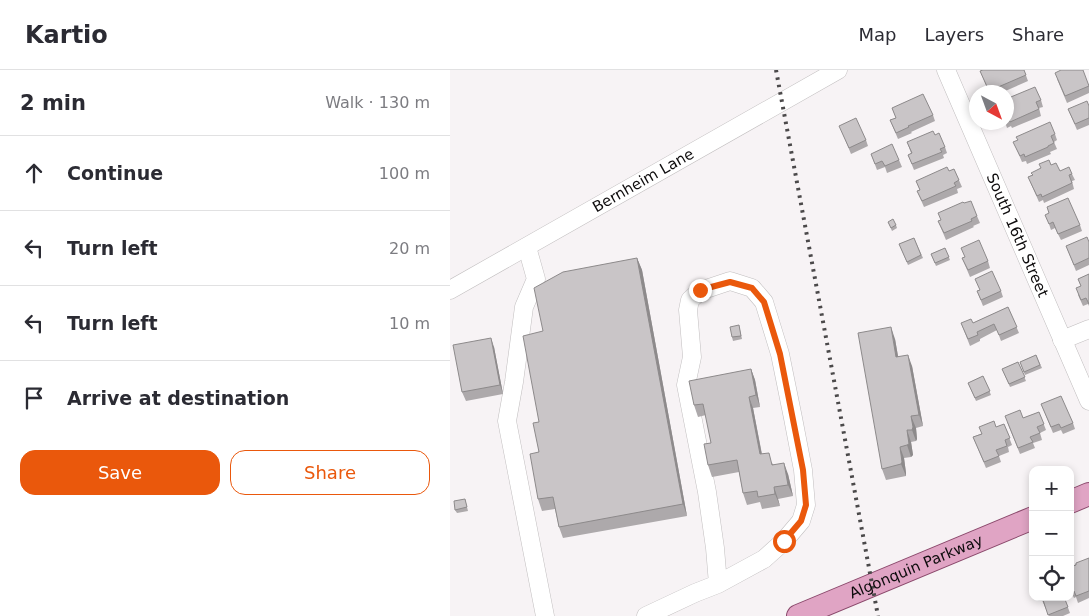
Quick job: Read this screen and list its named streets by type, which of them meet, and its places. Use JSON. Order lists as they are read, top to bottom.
{
  "streets": {
    "main road": ["Algonquin Parkway"],
    "street": ["Bernheim Lane", "South 16th Street"]
  },
  "north": "bottom right",
  "page": {
    "header": "Kartio",
    "nav": ["Map", "Layers", "Share"],
    "heading": ["2 min", "Walk · 130 m"],
    "list": [
      ["Continue", "100 m"],
      ["Turn left", "20 m"],
      ["Turn left", "10 m"],
      "Arrive at destination"
    ],
    "buttons": ["Save", "Share"],
    "map_buttons": ["+", "−"]
  }
}
